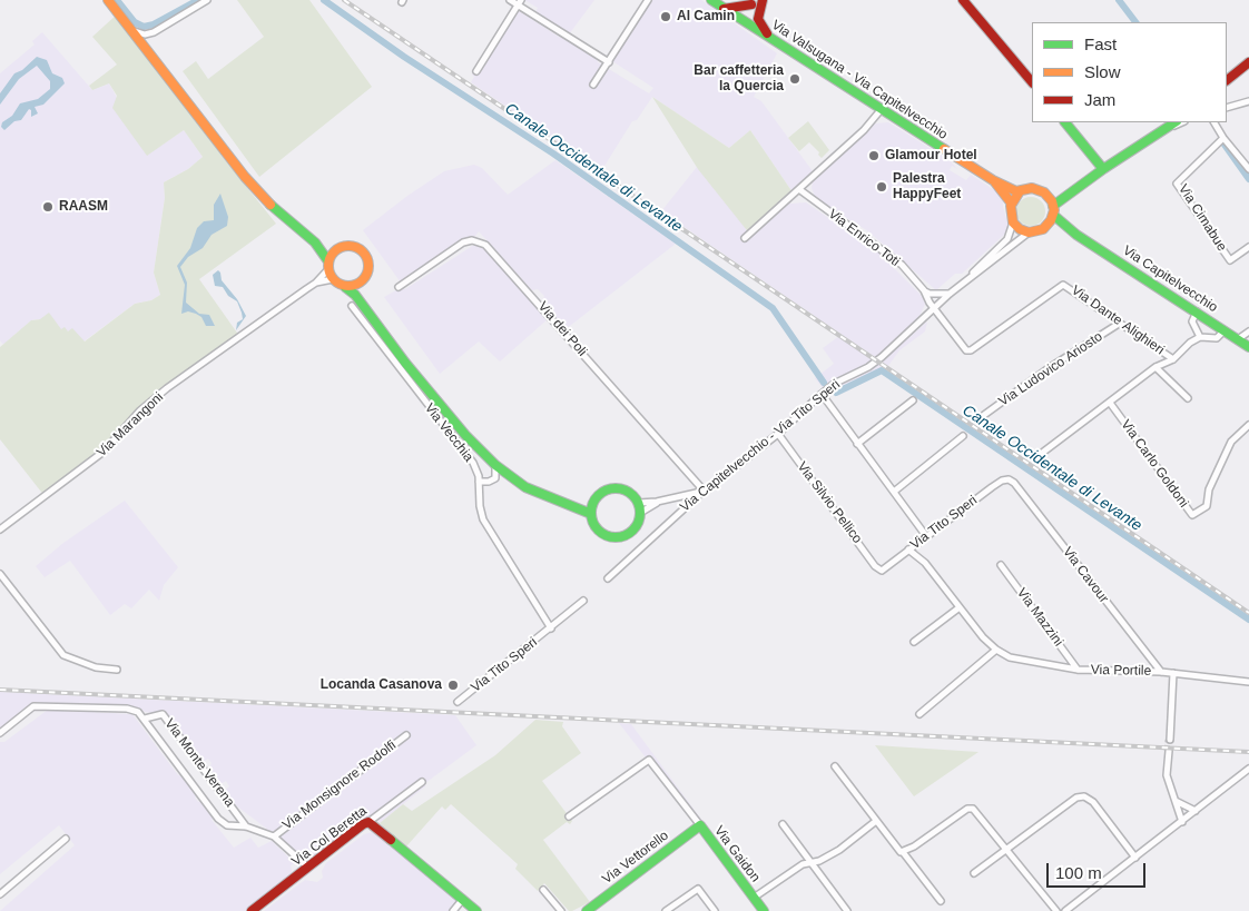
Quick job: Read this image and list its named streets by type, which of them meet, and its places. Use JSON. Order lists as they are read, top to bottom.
{
  "streets": {
    "main road": [
      "Via Valsugana - Via Capitelvecchio",
      "Via Capitelvecchio",
      "Via Col Beretta",
      "Via Gaidon",
      "Via Vettorello"
    ],
    "street": [
      "Via Cimabue",
      "Via Enrico Toti",
      "Via Dante Alighieri",
      "Via dei Poli",
      "Via Ludovico Ariosto",
      "Via Marangoni",
      "Via Vecchia",
      "Via Capitelvecchio - Via Tito Speri",
      "Via Carlo Goldoni",
      "Via Silvio Pellico",
      "Via Tito Speri",
      "Via Cavour",
      "Via Mazzini",
      "Via Portile",
      "Via Monte Verena",
      "Via Monsignore Rodolfi"
    ]
  },
  "crossings": [
    ["Via Enrico Toti", "Via Dante Alighieri"],
    ["Via Enrico Toti", "Via Capitelvecchio - Via Tito Speri"],
    ["Via Dante Alighieri", "Via Ludovico Ariosto"],
    ["Via Dante Alighieri", "Via Capitelvecchio - Via Tito Speri"],
    ["Via dei Poli", "Via Capitelvecchio - Via Tito Speri"],
    ["Via Vecchia", "Via Tito Speri"],
    ["Via Capitelvecchio - Via Tito Speri", "Via Silvio Pellico"],
    ["Via Silvio Pellico", "Via Tito Speri"],
    ["Via Tito Speri", "Via Cavour"],
    ["Via Tito Speri", "Via Portile"],
    ["Via Cavour", "Via Portile"],
    ["Via Mazzini", "Via Portile"],
    ["Via Monte Verena", "Via Monsignore Rodolfi"],
    ["Via Gaidon", "Via Vettorello"]
  ],
  "water": ["Canale Occidentale di Levante"],
  "places": [
    "Al Camin",
    "Bar caffetteria la Quercia",
    "Glamour Hotel",
    "Palestra HappyFeet",
    "RAASM",
    "Locanda Casanova"
  ],
  "legend": ["Fast", "Slow", "Jam"],
  "scale_bar": "100 m"
}
